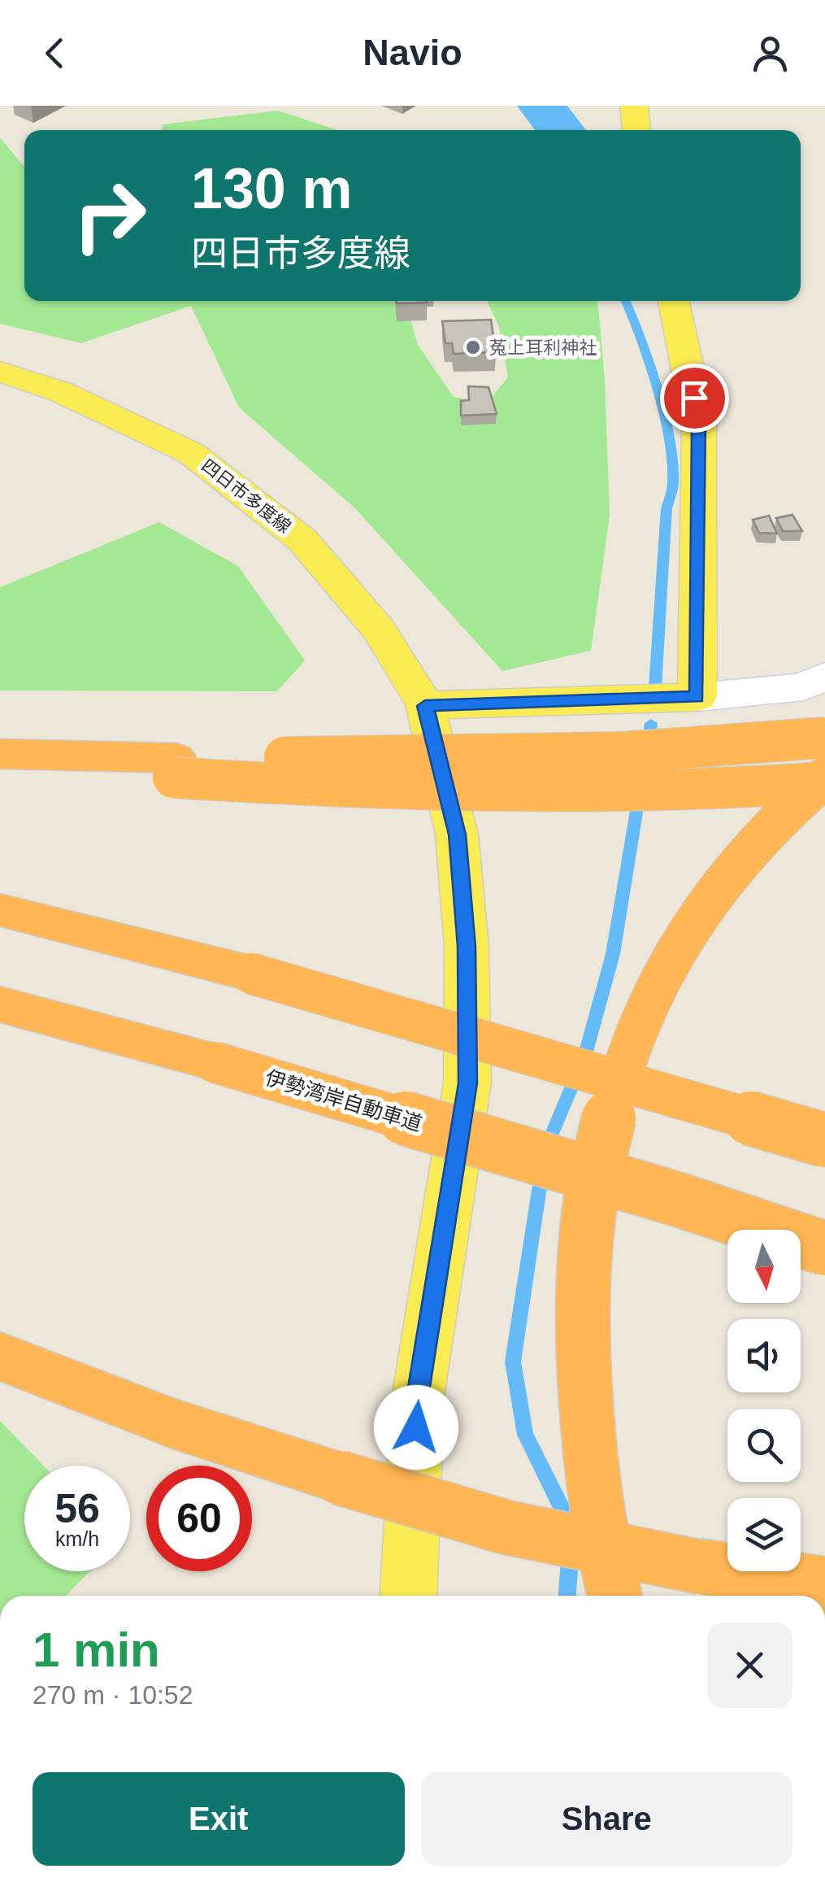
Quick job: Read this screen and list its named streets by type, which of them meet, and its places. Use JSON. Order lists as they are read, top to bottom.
{
  "streets": {
    "highway": ["伊勢湾岸自動車道"],
    "main road": ["四日市多度線"]
  },
  "places": ["菟上耳利神社"],
  "north": "bottom",
  "page": {
    "header": "Navio",
    "turn": ["130 m", "四日市多度線"],
    "speed": "56 km/h",
    "limit": "60",
    "heading": ["1 min", "270 m · 10:52"],
    "buttons": ["Exit", "Share"]
  }
}
